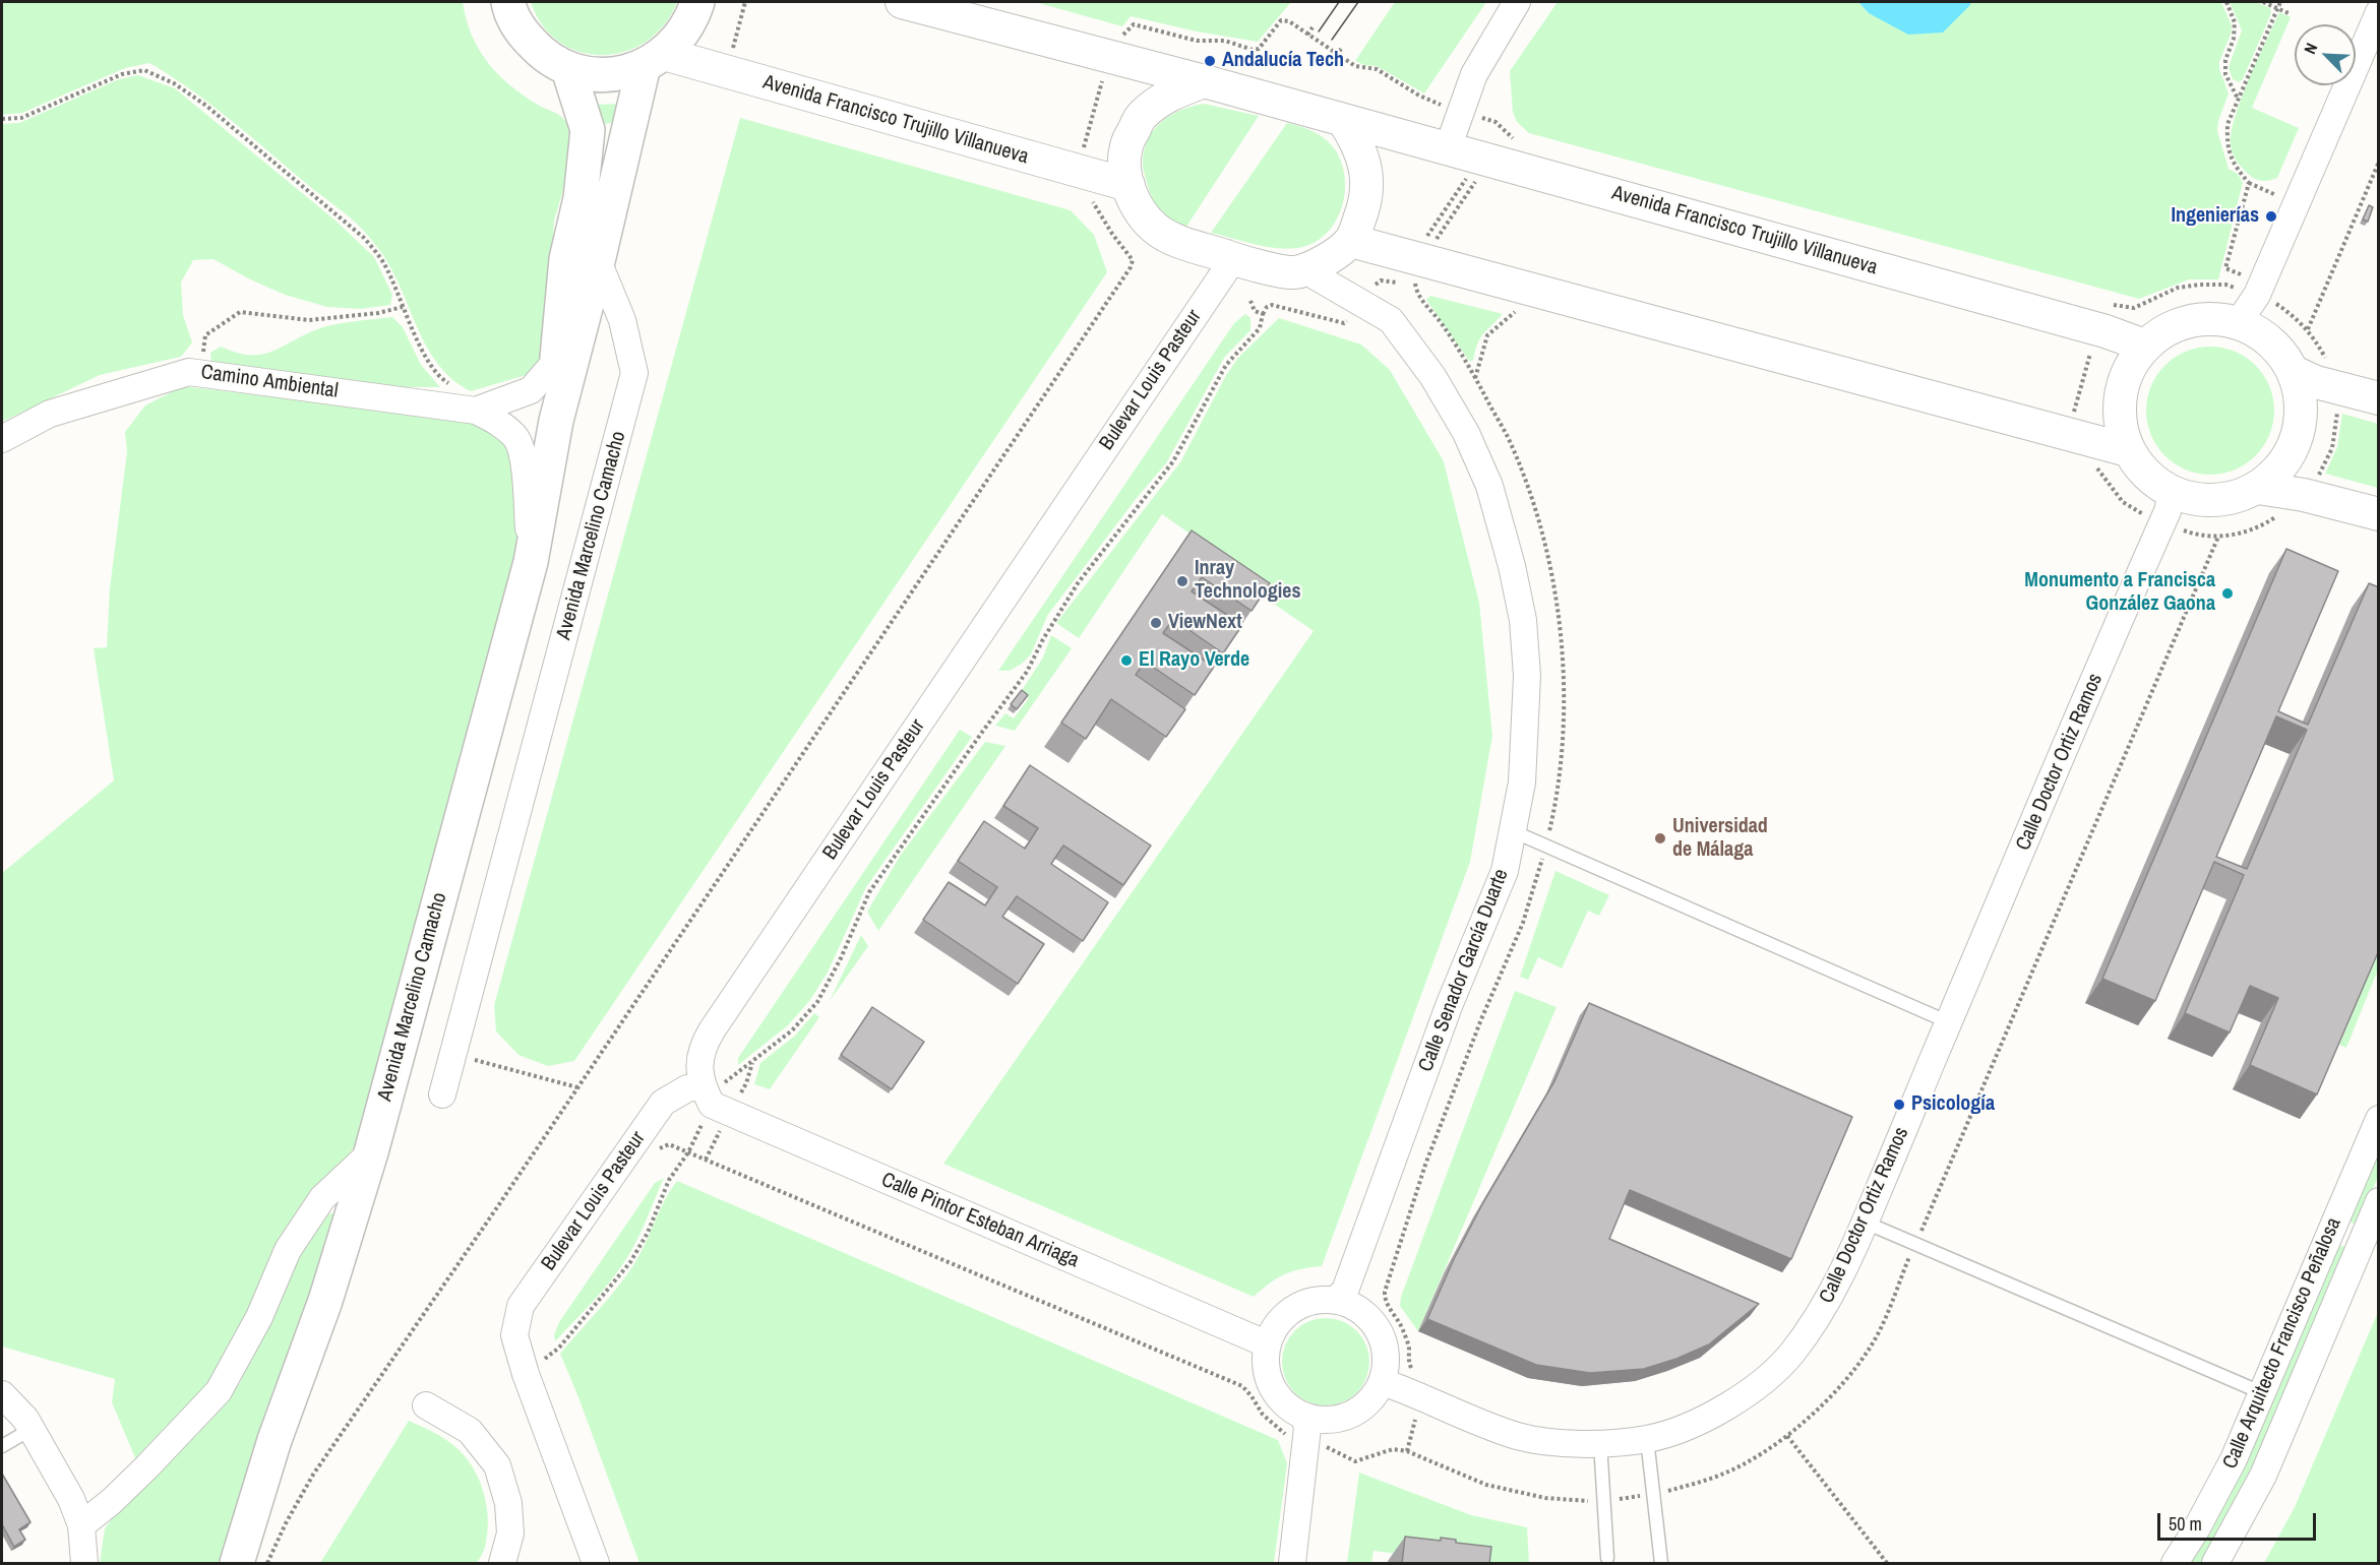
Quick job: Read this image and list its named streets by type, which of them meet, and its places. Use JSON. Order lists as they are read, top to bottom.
{
  "streets": {
    "main road": ["Avenida Marcelino Camacho"],
    "street": [
      "Avenida Francisco Trujillo Villanueva",
      "Bulevar Louis Pasteur",
      "Camino Ambiental",
      "Calle Doctor Ortiz Ramos",
      "Calle Senador García Duarte",
      "Calle Pintor Esteban Arriaga",
      "Calle Arquitecto Francisco Peñalosa"
    ]
  },
  "crossings": [
    ["Avenida Francisco Trujillo Villanueva", "Bulevar Louis Pasteur"],
    ["Avenida Francisco Trujillo Villanueva", "Avenida Marcelino Camacho"],
    ["Avenida Francisco Trujillo Villanueva", "Calle Doctor Ortiz Ramos"],
    ["Avenida Francisco Trujillo Villanueva", "Calle Senador García Duarte"],
    ["Bulevar Louis Pasteur", "Calle Senador García Duarte"],
    ["Bulevar Louis Pasteur", "Calle Pintor Esteban Arriaga"],
    ["Camino Ambiental", "Avenida Marcelino Camacho"],
    ["Calle Doctor Ortiz Ramos", "Calle Senador García Duarte"],
    ["Calle Doctor Ortiz Ramos", "Calle Pintor Esteban Arriaga"],
    ["Calle Senador García Duarte", "Calle Pintor Esteban Arriaga"]
  ],
  "places": [
    "Andalucía Tech",
    "Ingenierías",
    "Inray Technologies",
    "Monumento a Francisca González Gaona",
    "ViewNext",
    "El Rayo Verde",
    "Universidad de Málaga",
    "Psicología"
  ],
  "scale_bar": "50 m",
  "north": "top left"
}
